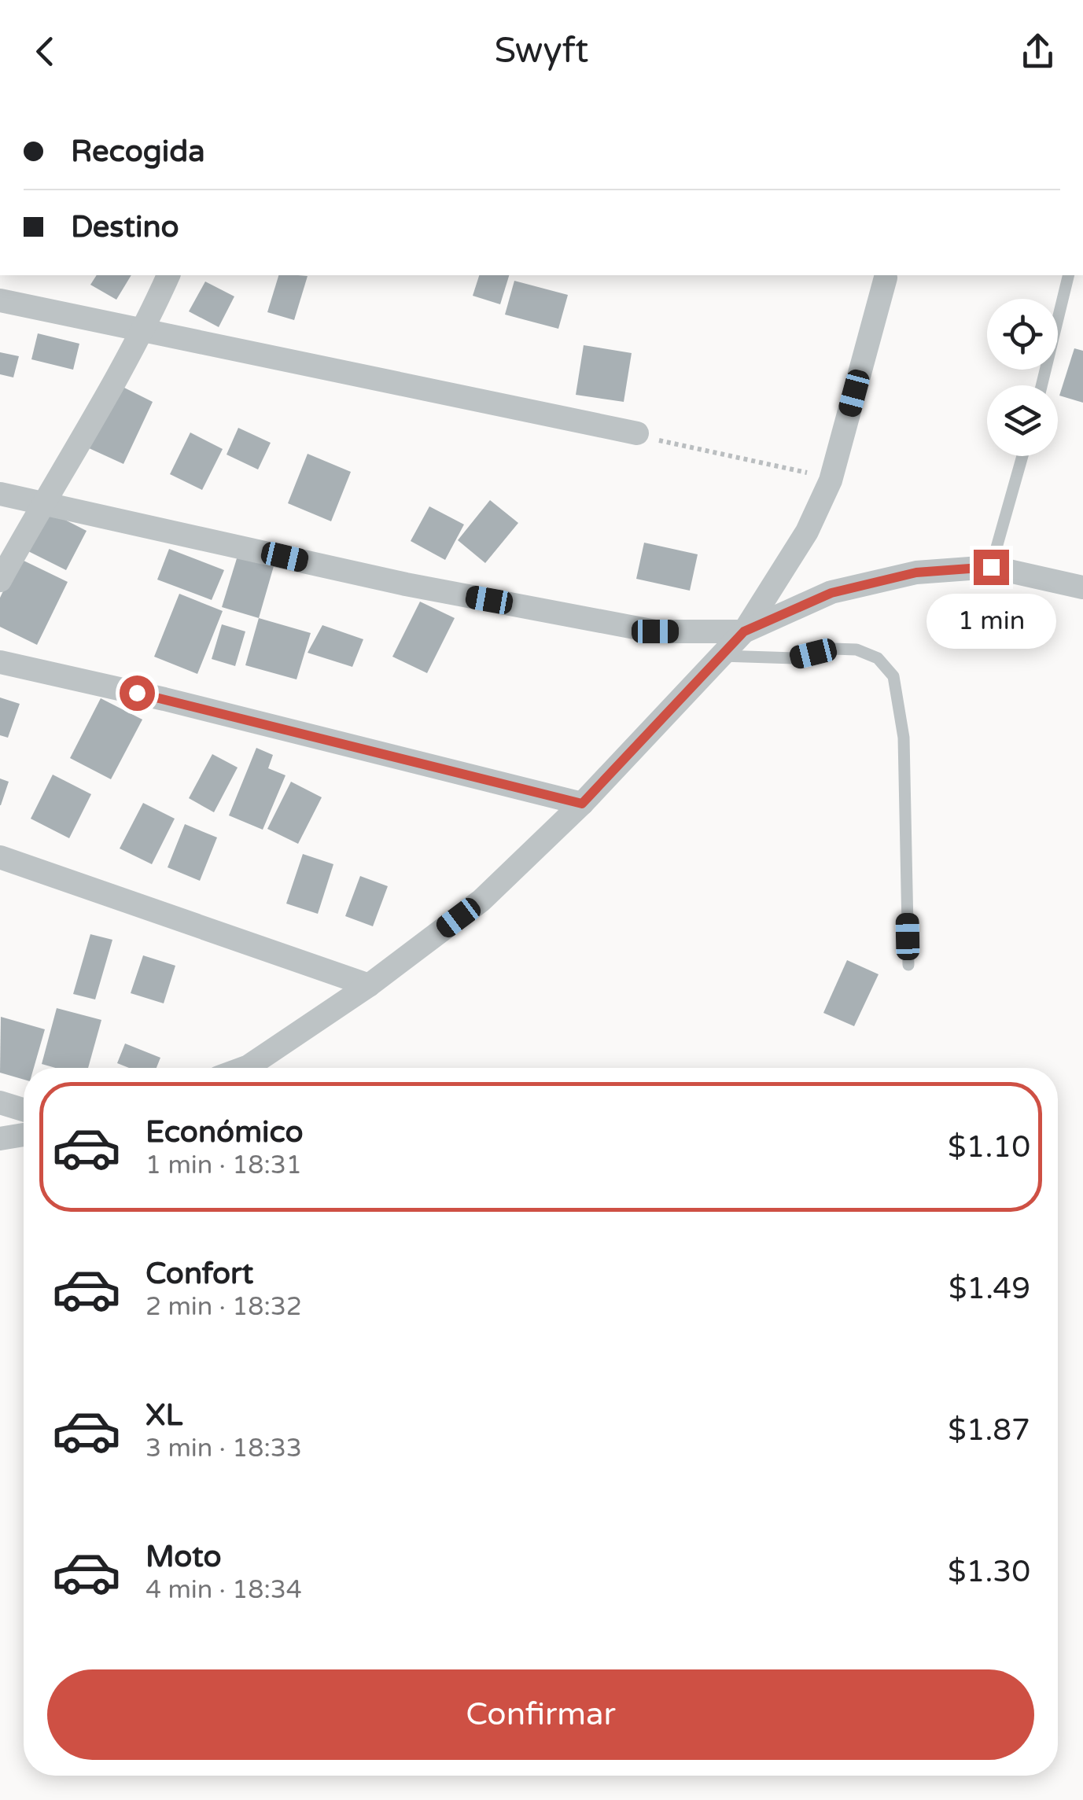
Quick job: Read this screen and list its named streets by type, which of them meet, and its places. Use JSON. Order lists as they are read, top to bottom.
{
  "page": {
    "header": "Swyft",
    "banner": ["Recogida", "Destino"],
    "bubble": "1 min",
    "list": [
      {
        "name": "Económico",
        "note": "1 min · 18:31",
        "value": "$1.10"
      },
      {
        "name": "Confort",
        "note": "2 min · 18:32",
        "value": "$1.49"
      },
      {
        "name": "XL",
        "note": "3 min · 18:33",
        "value": "$1.87"
      },
      {
        "name": "Moto",
        "note": "4 min · 18:34",
        "value": "$1.30"
      }
    ],
    "buttons": "Confirmar"
  }
}
